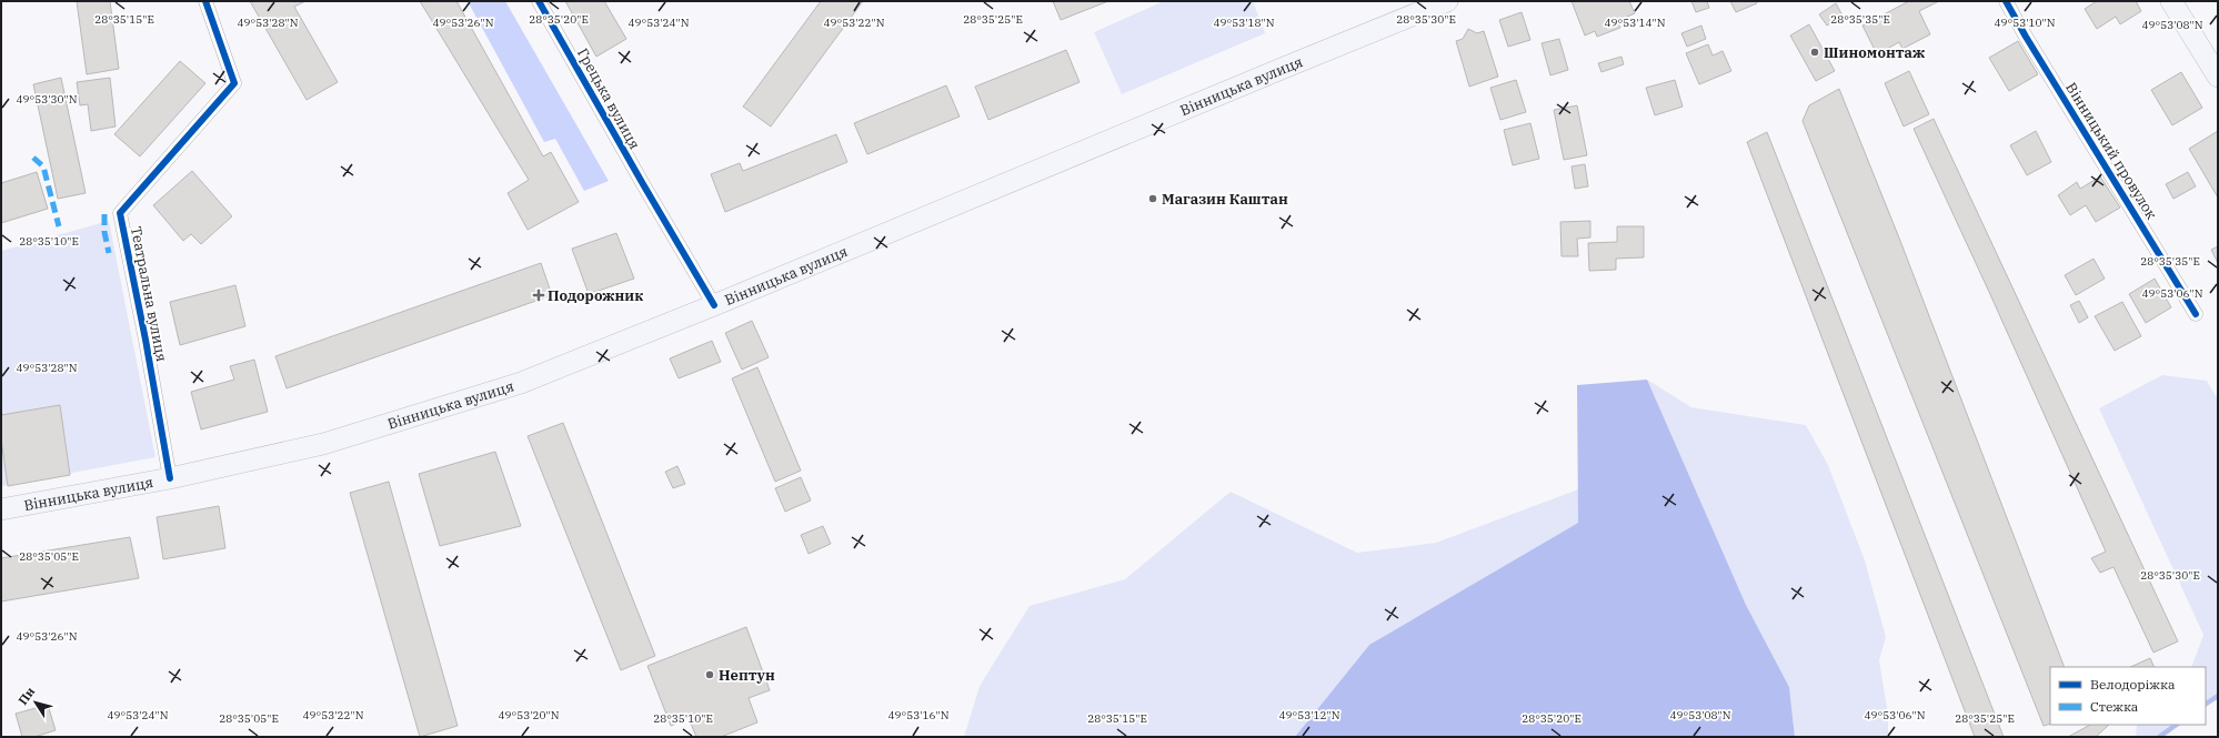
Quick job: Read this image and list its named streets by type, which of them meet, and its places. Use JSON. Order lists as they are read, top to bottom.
{
  "streets": {
    "main road": ["Вінницька вулиця"],
    "street": ["Грецька вулиця", "Вінницький провулок", "Театральна вулиця"]
  },
  "crossings": [
    ["Вінницька вулиця", "Грецька вулиця"],
    ["Вінницька вулиця", "Театральна вулиця"]
  ],
  "places": {
    "other": ["Шиномонтаж", "Магазин Каштан", "Нептун"],
    "health": ["Подорожник"]
  },
  "legend": ["Велодоріжка", "Стежка"],
  "north": "top left",
  "coordinates": [
    "28°35'15\"E",
    "28°35'25\"E",
    "28°35'20\"E",
    "28°35'30\"E",
    "28°35'35\"E",
    "49°53'28\"N",
    "49°53'26\"N",
    "49°53'24\"N",
    "49°53'22\"N",
    "49°53'18\"N",
    "49°53'14\"N",
    "49°53'10\"N",
    "49°53'08\"N",
    "49°53'30\"N",
    "28°35'10\"E",
    "49°53'06\"N",
    "28°35'05\"E",
    "49°53'20\"N",
    "49°53'16\"N",
    "49°53'12\"N"
  ]
}
